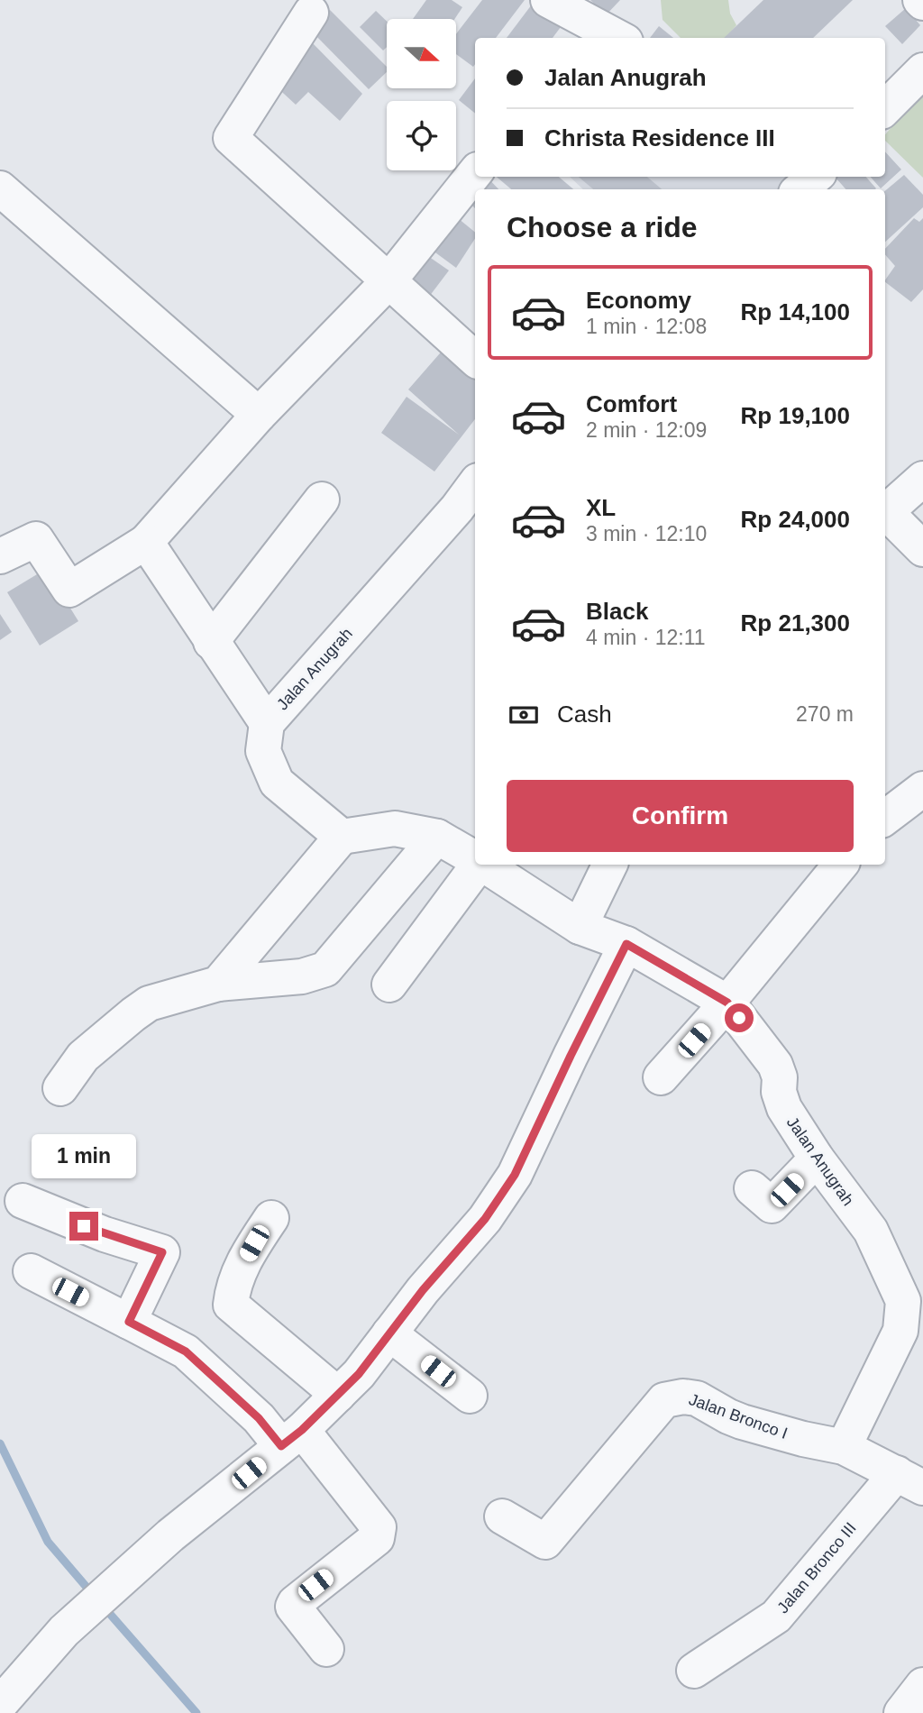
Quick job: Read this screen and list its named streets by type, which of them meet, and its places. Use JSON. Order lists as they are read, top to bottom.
{
  "streets": {
    "street": ["Jalan Anugrah", "Jalan Bronco I", "Jalan Bronco III"]
  },
  "crossings": [
    ["Jalan Anugrah", "Jalan Bronco I"],
    ["Jalan Bronco I", "Jalan Bronco III"]
  ],
  "north": "right",
  "page": {
    "banner": ["Jalan Anugrah", "Christa Residence III"],
    "heading": "Choose a ride",
    "list": [
      {
        "name": "Economy",
        "note": "1 min · 12:08",
        "value": "Rp 14,100"
      },
      {
        "name": "Comfort",
        "note": "2 min · 12:09",
        "value": "Rp 19,100"
      },
      {
        "name": "XL",
        "note": "3 min · 12:10",
        "value": "Rp 24,000"
      },
      {
        "name": "Black",
        "note": "4 min · 12:11",
        "value": "Rp 21,300"
      }
    ],
    "pay": ["Cash", "270 m"],
    "buttons": "Confirm",
    "bubble": "1 min"
  }
}
